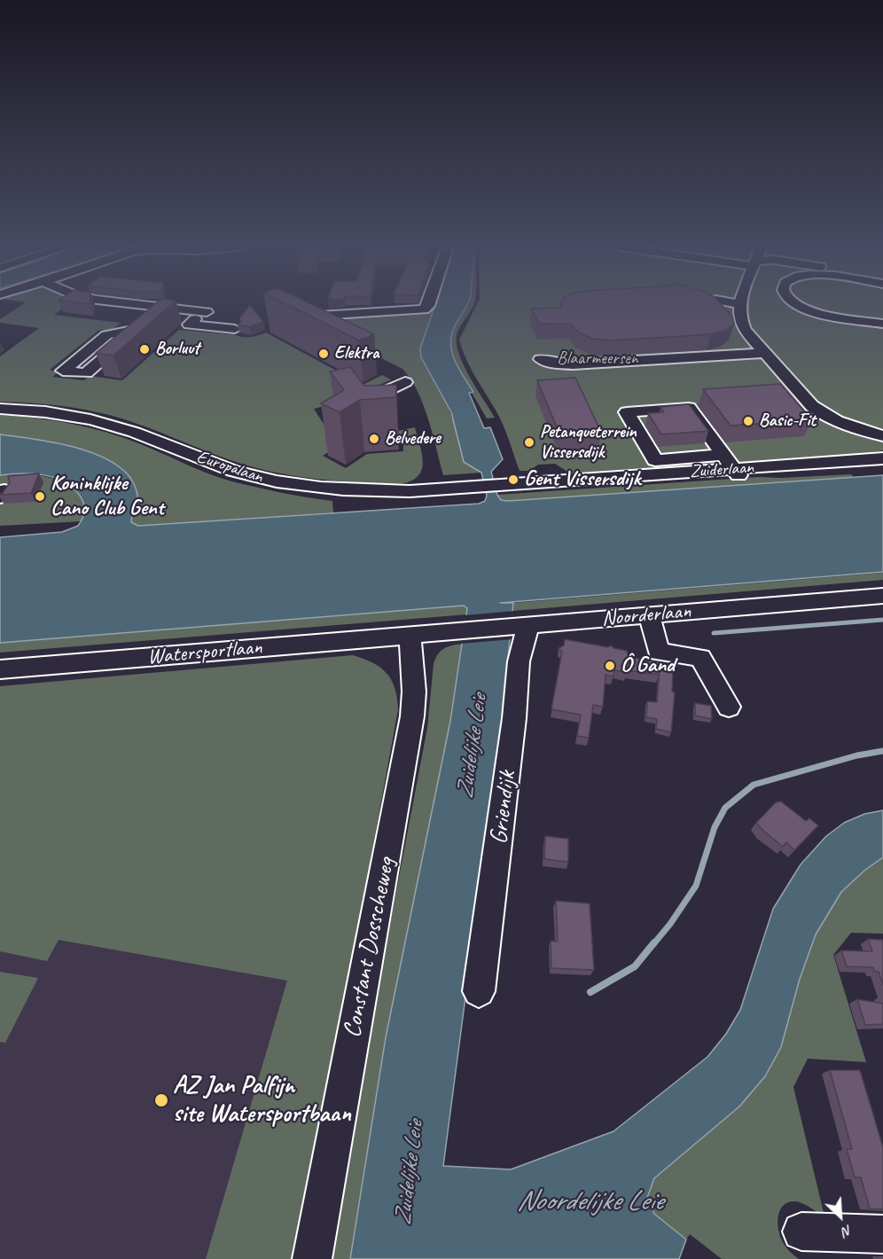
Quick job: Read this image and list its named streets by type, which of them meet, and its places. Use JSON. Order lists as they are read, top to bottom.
{
  "streets": {
    "street": [
      "Europalaan",
      "Zuiderlaan",
      "Noorderlaan",
      "Watersportlaan",
      "Griendijk",
      "Constant Dosscheweg"
    ]
  },
  "crossings": [
    ["Europalaan", "Zuiderlaan"],
    ["Noorderlaan", "Watersportlaan"],
    ["Noorderlaan", "Griendijk"],
    ["Noorderlaan", "Constant Dosscheweg"],
    ["Watersportlaan", "Constant Dosscheweg"]
  ],
  "water": ["Zuidelijke Leie", "Noordelijke Leie"],
  "parks": ["Blaarmeersen"],
  "places": [
    "Borluut",
    "Elektra",
    "Basic-Fit",
    "Belvedere",
    "Petanqueterrein Vissersdijk",
    "Gent Vissersdijk",
    "Koninklijke Cano Club Gent",
    "Ô Gand",
    "AZ Jan Palfijn site Watersportbaan"
  ],
  "north": "bottom right"
}
